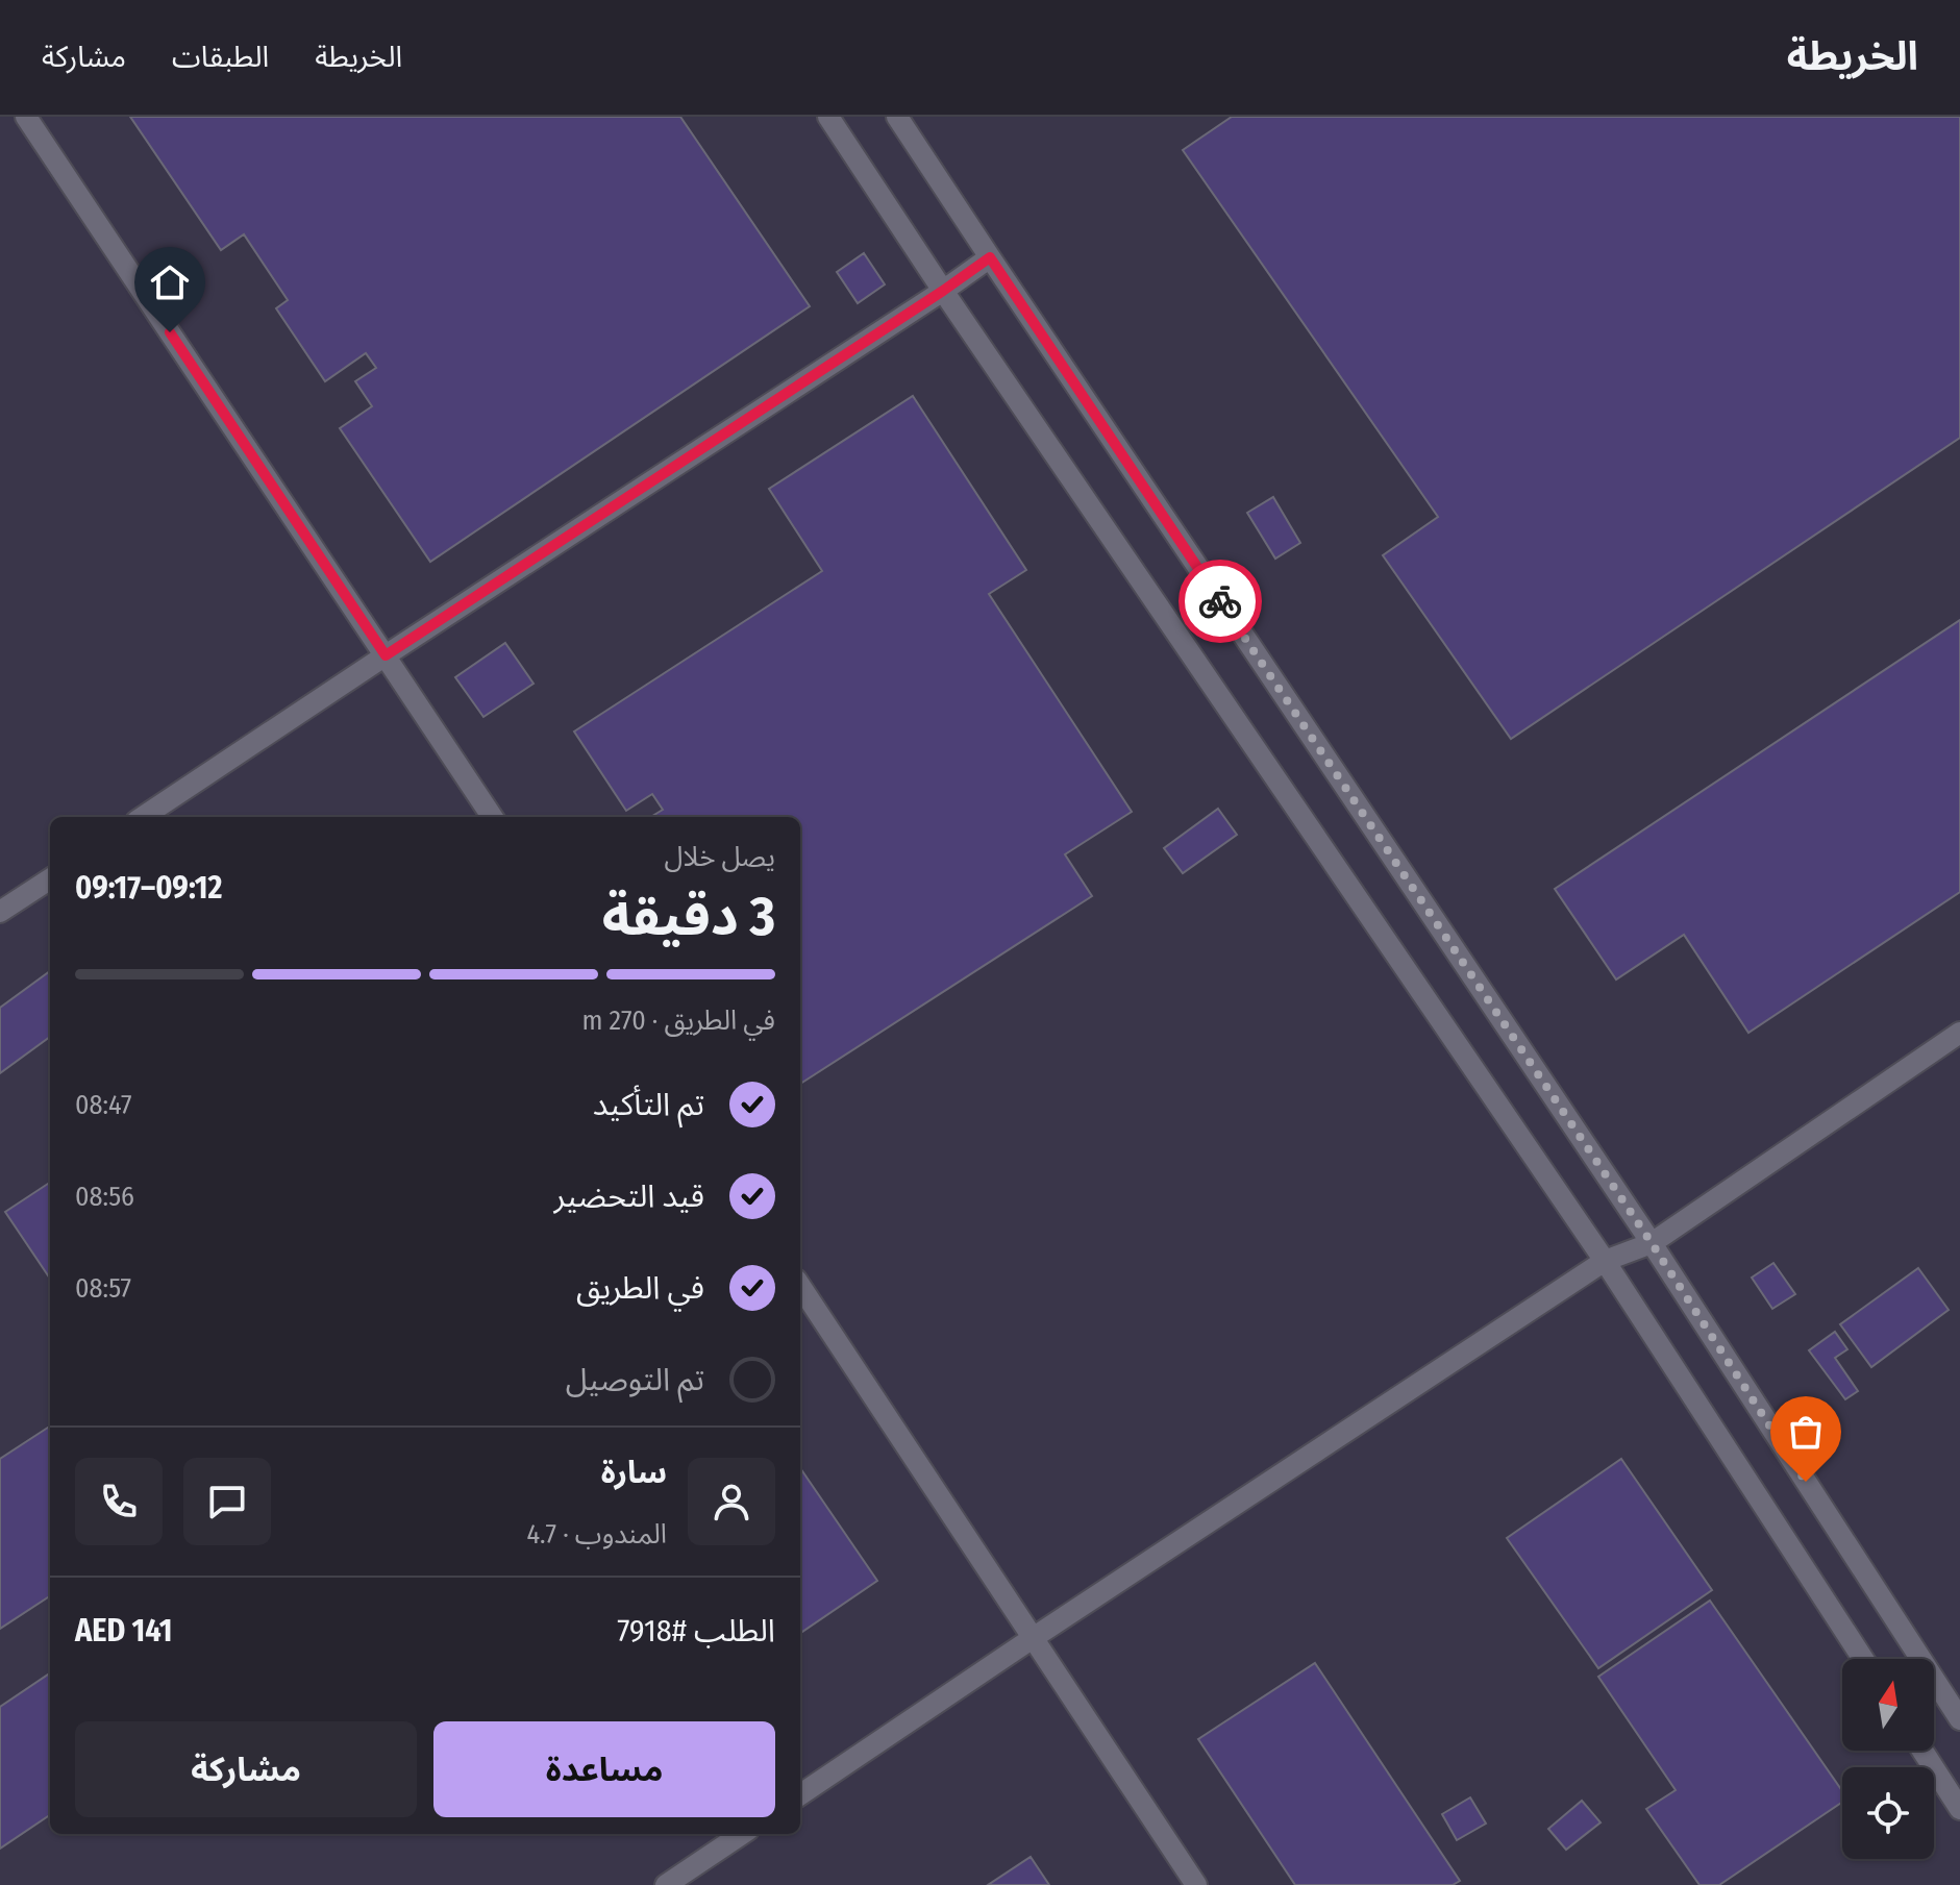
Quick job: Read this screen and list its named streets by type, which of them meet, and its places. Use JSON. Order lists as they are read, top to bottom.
{
  "north": "top",
  "page": {
    "header": "الخريطة",
    "nav": ["الخريطة", "الطبقات", "مشاركة"],
    "heading": ["3 دقيقة", "يصل خلال", "09:12–09:17"],
    "panel": [
      "سارة",
      "المندوب · 4.7",
      "الطلب #7918",
      "AED 141"
    ],
    "bar": "في الطريق · 270 m",
    "list": [
      ["تم التأكيد", "08:47"],
      ["قيد التحضير", "08:56"],
      ["في الطريق", "08:57"],
      "تم التوصيل"
    ],
    "buttons": ["مساعدة", "مشاركة"]
  }
}
